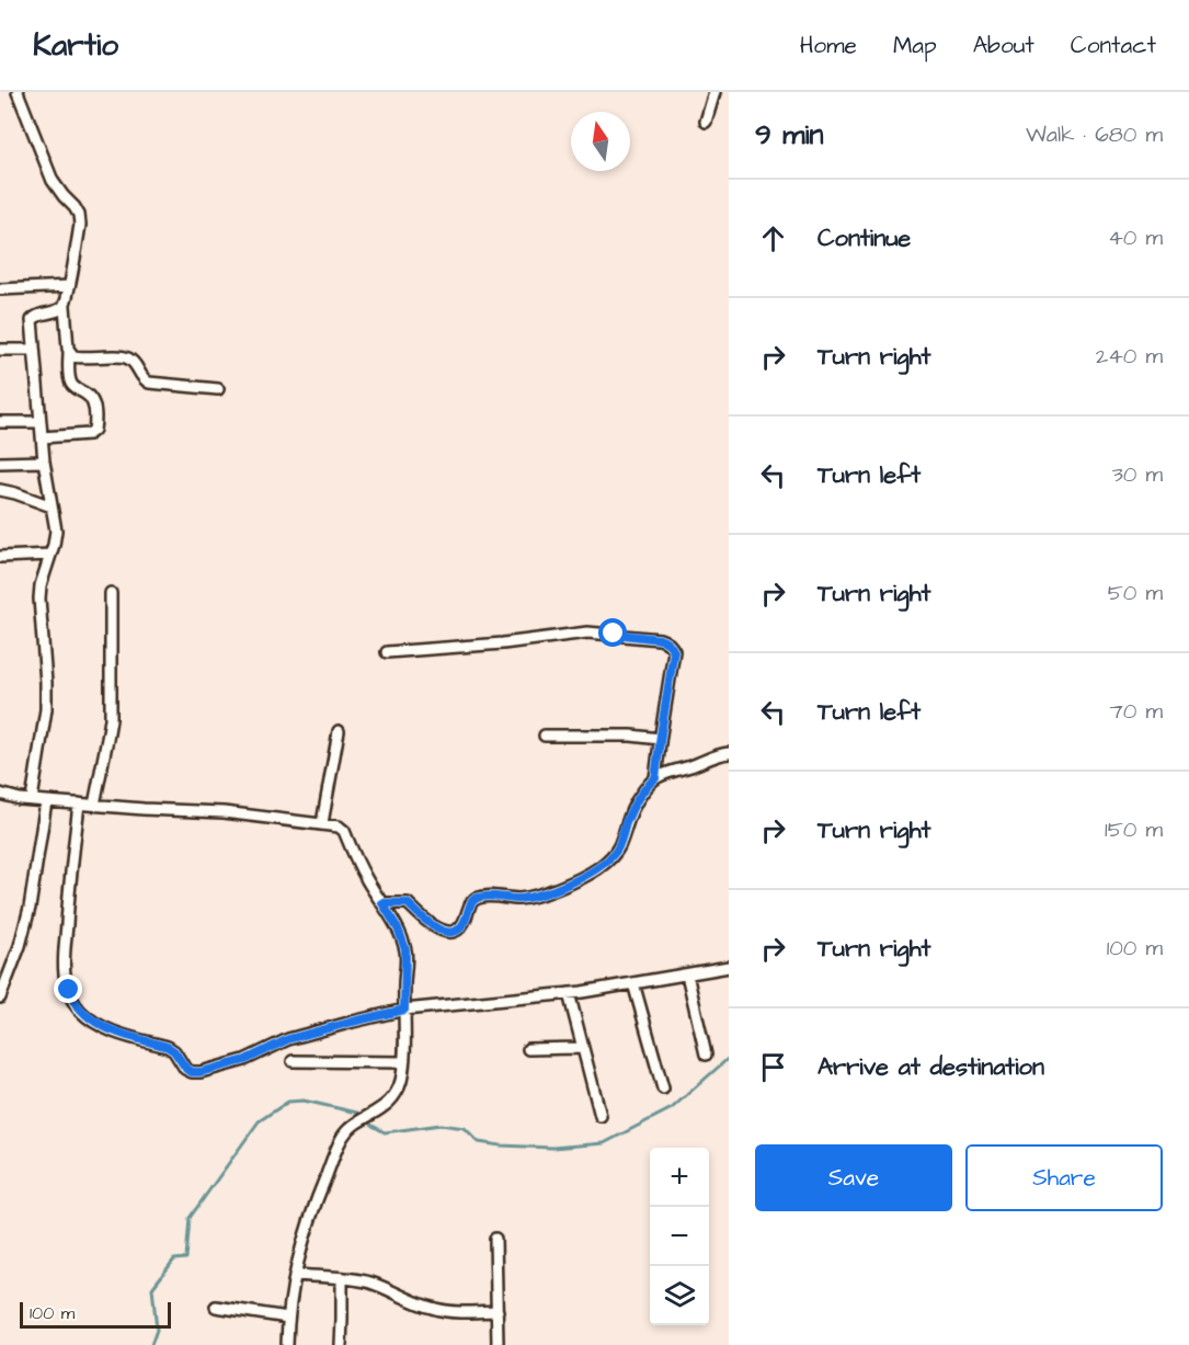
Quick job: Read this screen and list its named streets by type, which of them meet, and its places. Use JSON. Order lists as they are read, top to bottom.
{
  "scale_bar": "100 m",
  "north": "top",
  "page": {
    "header": "Kartio",
    "nav": [
      "Home",
      "Map",
      "About",
      "Contact"
    ],
    "heading": ["9 min", "Walk · 680 m"],
    "list": [
      ["Continue", "40 m"],
      ["Turn right", "240 m"],
      ["Turn left", "30 m"],
      ["Turn right", "50 m"],
      ["Turn left", "70 m"],
      ["Turn right", "150 m"],
      ["Turn right", "100 m"],
      "Arrive at destination"
    ],
    "buttons": ["Save", "Share"],
    "map_buttons": ["+", "−"],
    "scale": "100 m"
  }
}
